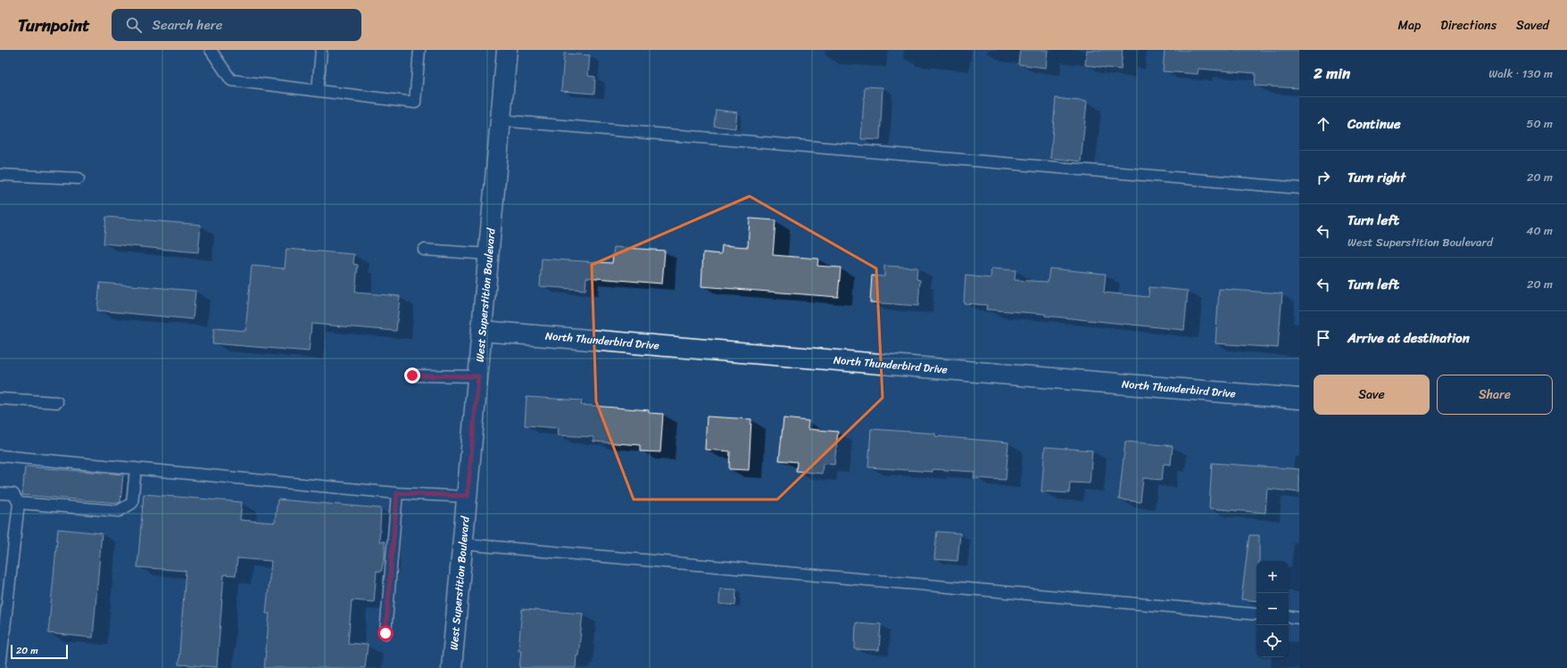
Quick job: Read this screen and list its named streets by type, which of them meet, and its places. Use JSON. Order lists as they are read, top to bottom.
{
  "streets": {
    "street": ["West Superstition Boulevard", "North Thunderbird Drive"]
  },
  "crossings": [
    ["West Superstition Boulevard", "North Thunderbird Drive"]
  ],
  "scale_bar": "20 m",
  "page": {
    "header": "Turnpoint",
    "search": "Search here",
    "nav": ["Map", "Directions", "Saved"],
    "heading": ["2 min", "Walk · 130 m"],
    "list": [
      ["Continue", "50 m"],
      ["Turn right", "20 m"],
      ["Turn left", "West Superstition Boulevard", "40 m"],
      ["Turn left", "20 m"],
      "Arrive at destination"
    ],
    "buttons": ["Save", "Share"],
    "map_buttons": ["+", "−"],
    "scale": "20 m"
  }
}
